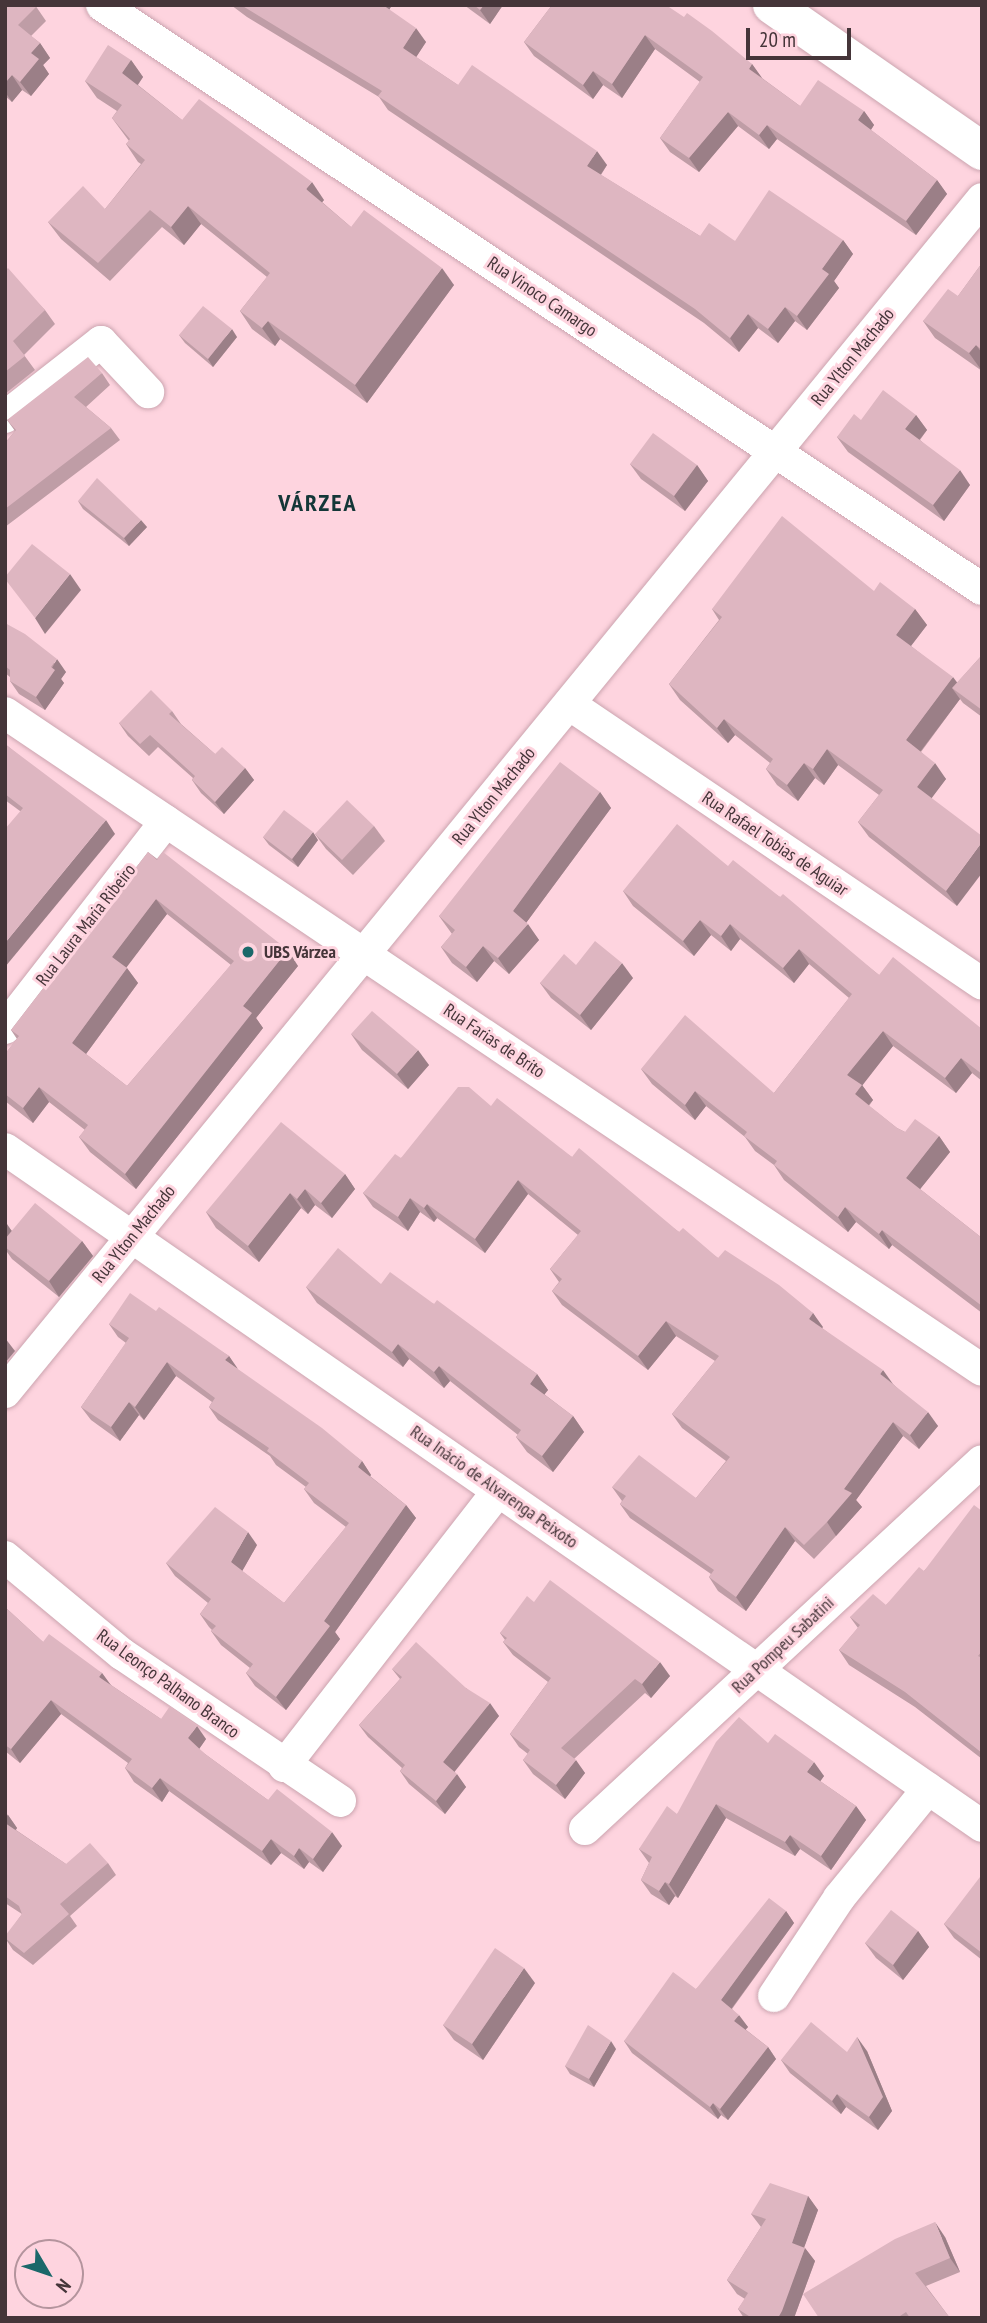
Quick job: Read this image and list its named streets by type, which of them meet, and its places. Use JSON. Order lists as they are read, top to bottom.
{
  "streets": {
    "street": [
      "Rua Vinoco Camargo",
      "Rua Ylton Machado",
      "Rua Rafael Tobias de Aguiar",
      "Rua Laura Maria Ribeiro",
      "Rua Farias de Brito",
      "Rua Inácio de Alvarenga Peixoto",
      "Rua Pompeu Sabatini",
      "Rua Leonço Palhano Branco"
    ]
  },
  "crossings": [
    ["Rua Vinoco Camargo", "Rua Ylton Machado"],
    ["Rua Ylton Machado", "Rua Rafael Tobias de Aguiar"],
    ["Rua Ylton Machado", "Rua Farias de Brito"],
    ["Rua Ylton Machado", "Rua Inácio de Alvarenga Peixoto"],
    ["Rua Laura Maria Ribeiro", "Rua Farias de Brito"],
    ["Rua Inácio de Alvarenga Peixoto", "Rua Pompeu Sabatini"]
  ],
  "districts": ["VÁRZEA"],
  "places": ["UBS Várzea"],
  "scale_bar": "20 m",
  "north": "bottom right"
}
